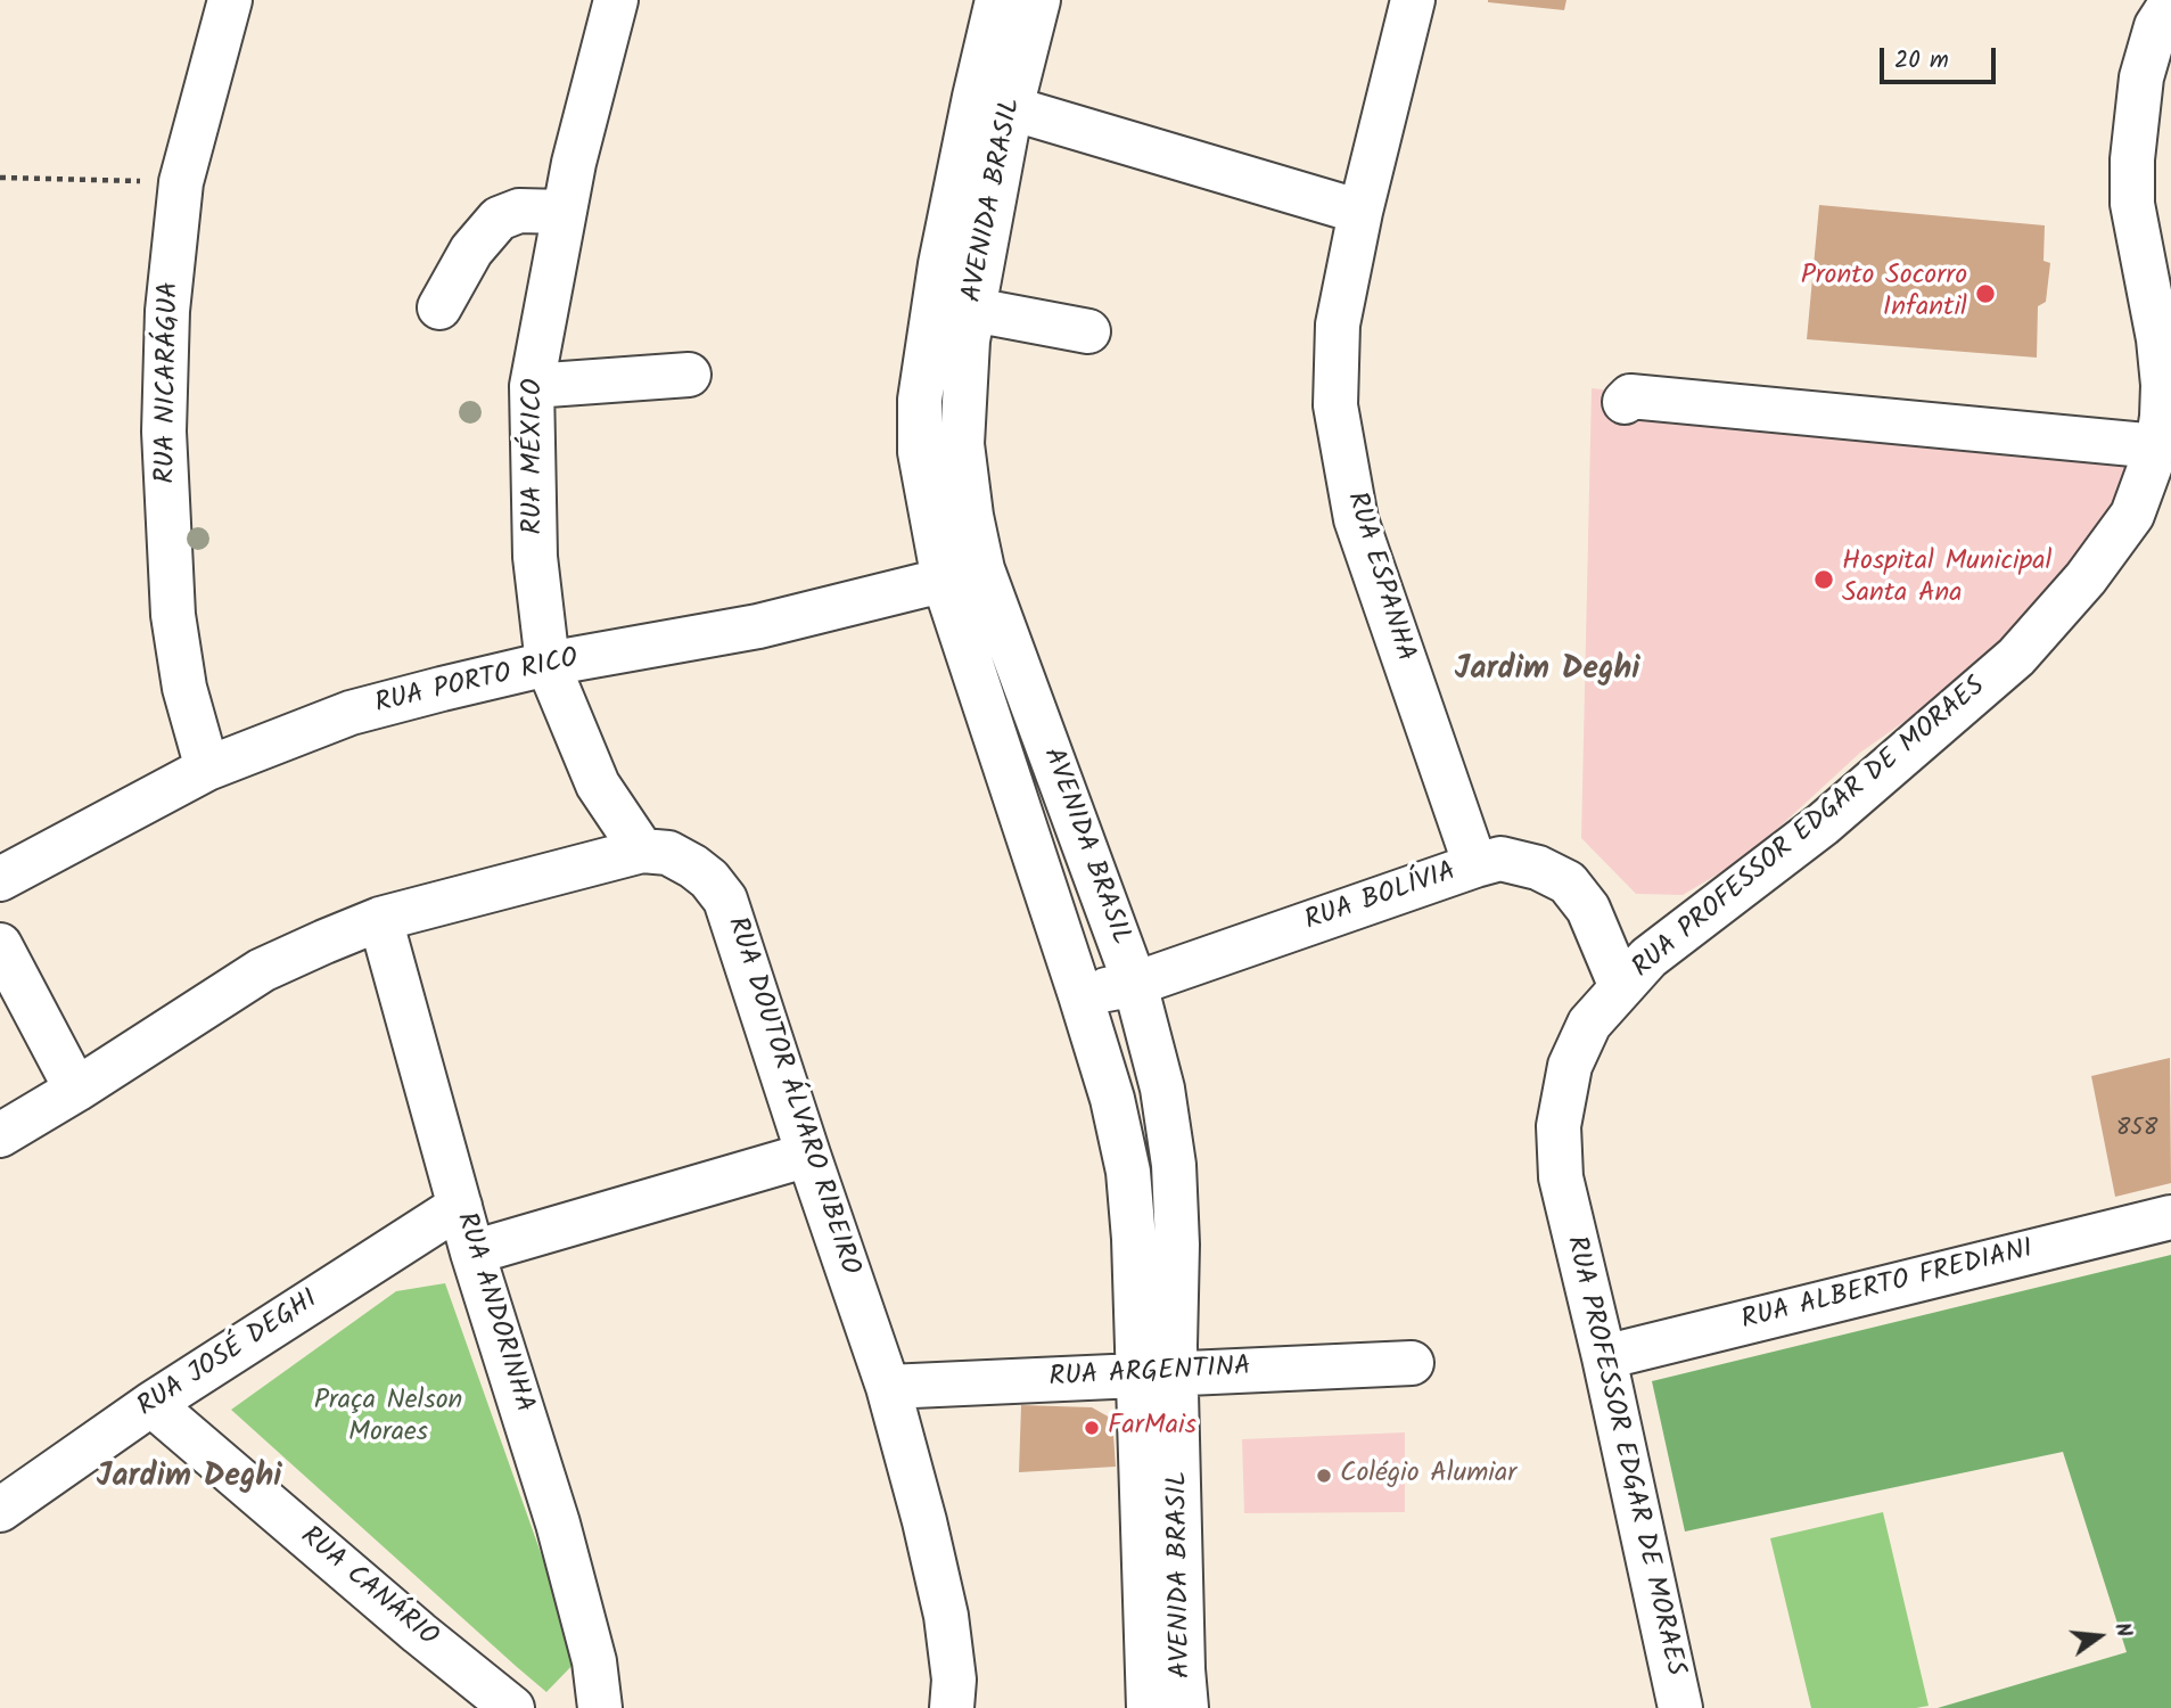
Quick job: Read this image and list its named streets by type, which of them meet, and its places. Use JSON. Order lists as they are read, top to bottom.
{
  "streets": {
    "street": [
      "AVENIDA BRASIL",
      "RUA NICARÁGUA",
      "RUA MÉXICO",
      "RUA ESPANHA",
      "RUA PORTO RICO",
      "RUA PROFESSOR EDGAR DE MORAES",
      "RUA BOLÍVIA",
      "RUA DOUTOR ÁLVARO RIBEIRO",
      "RUA ALBERTO FREDIANI",
      "RUA ANDORINHA",
      "RUA JOSÉ DEGHI",
      "RUA ARGENTINA",
      "RUA CANÁRIO"
    ]
  },
  "crossings": [
    ["AVENIDA BRASIL", "RUA PORTO RICO"],
    ["AVENIDA BRASIL", "RUA BOLÍVIA"],
    ["AVENIDA BRASIL", "RUA ARGENTINA"],
    ["RUA NICARÁGUA", "RUA PORTO RICO"],
    ["RUA MÉXICO", "RUA PORTO RICO"],
    ["RUA MÉXICO", "RUA DOUTOR ÁLVARO RIBEIRO"],
    ["RUA ESPANHA", "RUA BOLÍVIA"],
    ["RUA PROFESSOR EDGAR DE MORAES", "RUA BOLÍVIA"],
    ["RUA PROFESSOR EDGAR DE MORAES", "RUA ALBERTO FREDIANI"],
    ["RUA DOUTOR ÁLVARO RIBEIRO", "RUA ANDORINHA"],
    ["RUA DOUTOR ÁLVARO RIBEIRO", "RUA ARGENTINA"],
    ["RUA ANDORINHA", "RUA JOSÉ DEGHI"],
    ["RUA JOSÉ DEGHI", "RUA CANÁRIO"]
  ],
  "districts": ["Jardim Deghi", "Jardim Deghi"],
  "parks": ["Praça Nelson Moraes"],
  "places": [
    "Pronto Socorro Infantil",
    "Hospital Municipal Santa Ana",
    "FarMais",
    "Colégio Alumiar"
  ],
  "house_numbers": ["858"],
  "scale_bar": "20 m",
  "north": "right"
}
